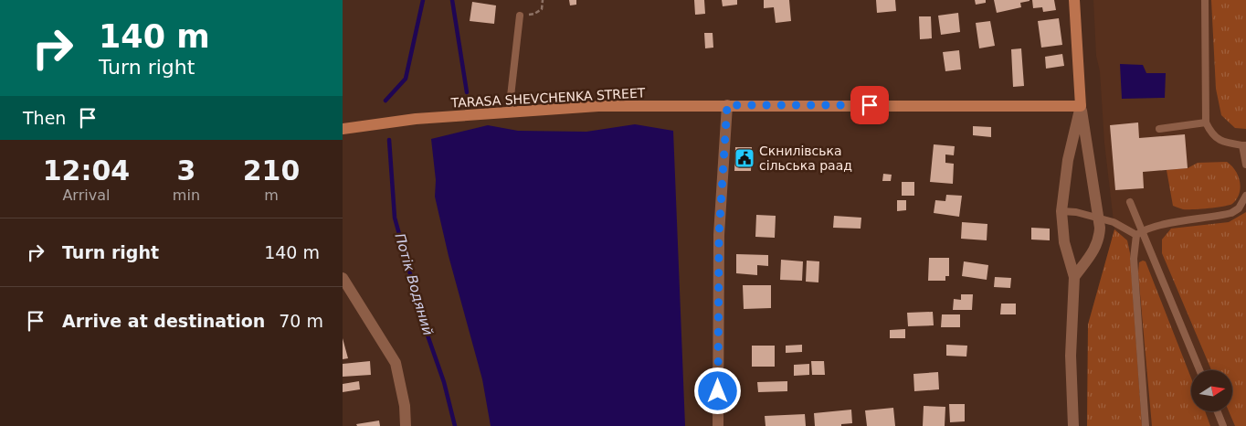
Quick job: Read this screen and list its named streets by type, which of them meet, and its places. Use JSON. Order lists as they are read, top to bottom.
{
  "streets": {
    "street": ["TARASA SHEVCHENKA STREET"]
  },
  "water": ["Потік Водяний"],
  "places": {
    "public building": ["Скнилівська сільська раад"]
  },
  "north": "right",
  "page": {
    "turn": ["140 m", "Turn right"],
    "then": "Then",
    "eta": [
      "12:04",
      "Arrival",
      "3",
      "min",
      "210",
      "m"
    ],
    "list": [
      {
        "name": "Turn right",
        "value": "140 m"
      },
      {
        "name": "Arrive at destination",
        "value": "70 m"
      }
    ]
  }
}
